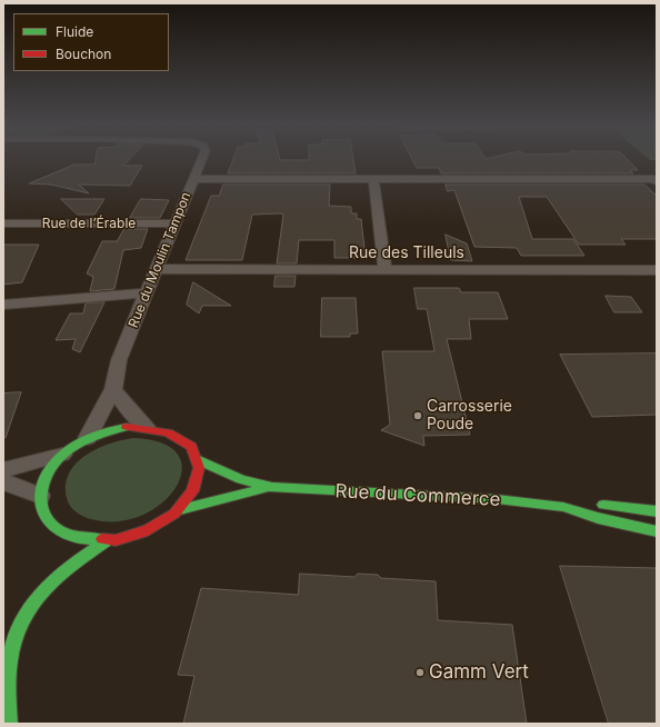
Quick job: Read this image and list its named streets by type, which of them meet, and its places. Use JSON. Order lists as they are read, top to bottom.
{
  "streets": {
    "main road": ["Rue du Commerce"],
    "street": ["Rue de l’Érable", "Rue des Tilleuls", "Rue du Moulin Tampon"]
  },
  "crossings": [
    ["Rue de l’Érable", "Rue du Moulin Tampon"],
    ["Rue des Tilleuls", "Rue du Moulin Tampon"],
    ["Rue du Moulin Tampon", "Rue du Commerce"]
  ],
  "places": ["Carrosserie Poude", "Gamm Vert"],
  "legend": ["Fluide", "Bouchon"]
}
